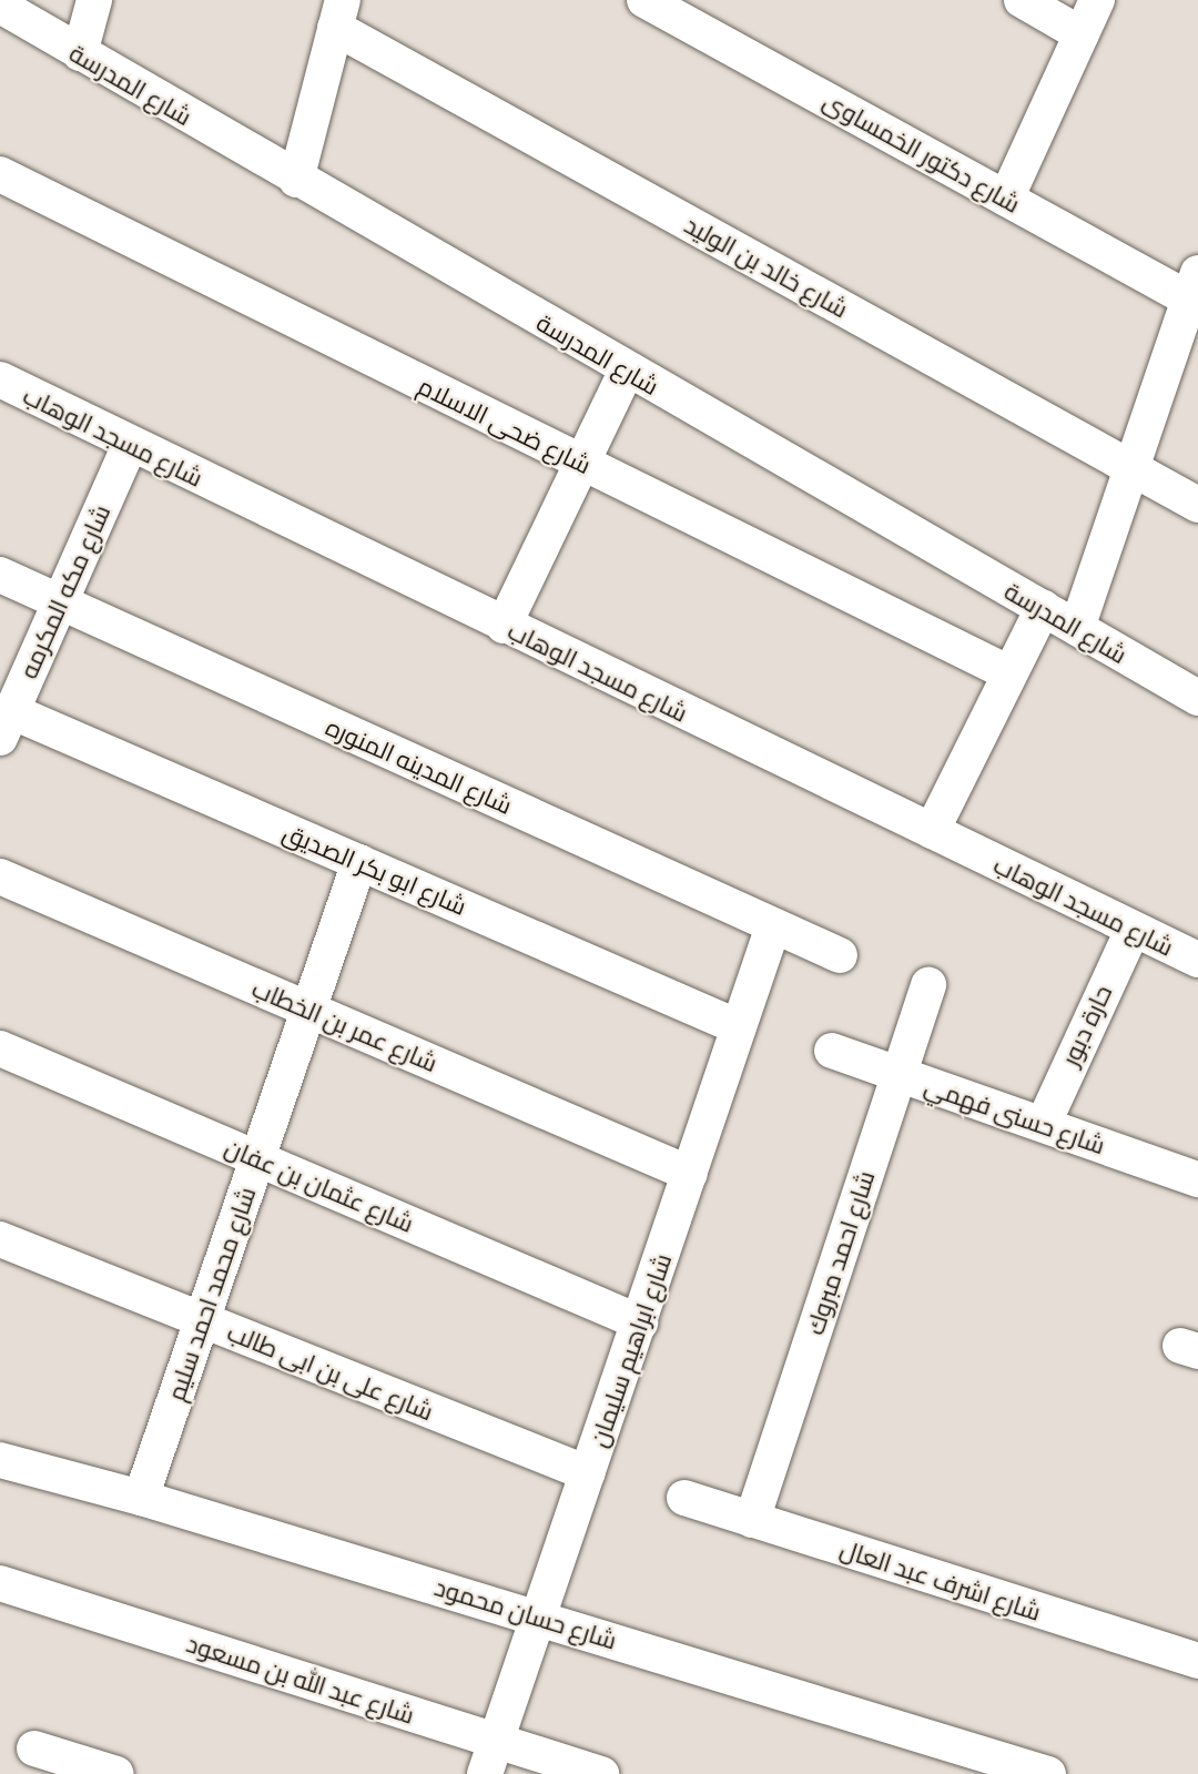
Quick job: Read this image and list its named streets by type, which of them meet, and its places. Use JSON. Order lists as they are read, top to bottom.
{
  "streets": {
    "street": [
      "شارع المدرسة",
      "شارع دكتور الخمساوى",
      "شارع خالد بن الوليد",
      "شارع ضحى الاسلام",
      "شارع مسجد الوهاب",
      "شارع مكه المكرمه",
      "شارع المدينه المنوره",
      "شارع ابو بكر الصديق",
      "شارع عمر بن الخطاب",
      "حارة دبور",
      "شارع حسنى فهمي",
      "شارع عثمان بن عفان",
      "شارع احمد مبروك",
      "شارع محمد احمد سليم",
      "شارع ابراهيم سليمان",
      "شارع على بن ابى طالب",
      "شارع اشرف عبد العال",
      "شارع حسان محمود",
      "شارع عبد الله بن مسعود"
    ]
  },
  "crossings": [
    ["شارع مسجد الوهاب", "شارع مكه المكرمه"],
    ["شارع مسجد الوهاب", "حارة دبور"],
    ["شارع مكه المكرمه", "شارع المدينه المنوره"],
    ["شارع مكه المكرمه", "شارع ابو بكر الصديق"],
    ["شارع المدينه المنوره", "شارع ابراهيم سليمان"],
    ["شارع ابو بكر الصديق", "شارع محمد احمد سليم"],
    ["شارع ابو بكر الصديق", "شارع ابراهيم سليمان"],
    ["شارع عمر بن الخطاب", "شارع محمد احمد سليم"],
    ["شارع عمر بن الخطاب", "شارع ابراهيم سليمان"],
    ["حارة دبور", "شارع حسنى فهمي"],
    ["شارع حسنى فهمي", "شارع احمد مبروك"],
    ["شارع عثمان بن عفان", "شارع محمد احمد سليم"],
    ["شارع عثمان بن عفان", "شارع ابراهيم سليمان"],
    ["شارع احمد مبروك", "شارع اشرف عبد العال"],
    ["شارع محمد احمد سليم", "شارع على بن ابى طالب"],
    ["شارع محمد احمد سليم", "شارع حسان محمود"],
    ["شارع ابراهيم سليمان", "شارع على بن ابى طالب"],
    ["شارع ابراهيم سليمان", "شارع حسان محمود"],
    ["شارع ابراهيم سليمان", "شارع عبد الله بن مسعود"]
  ]
}
